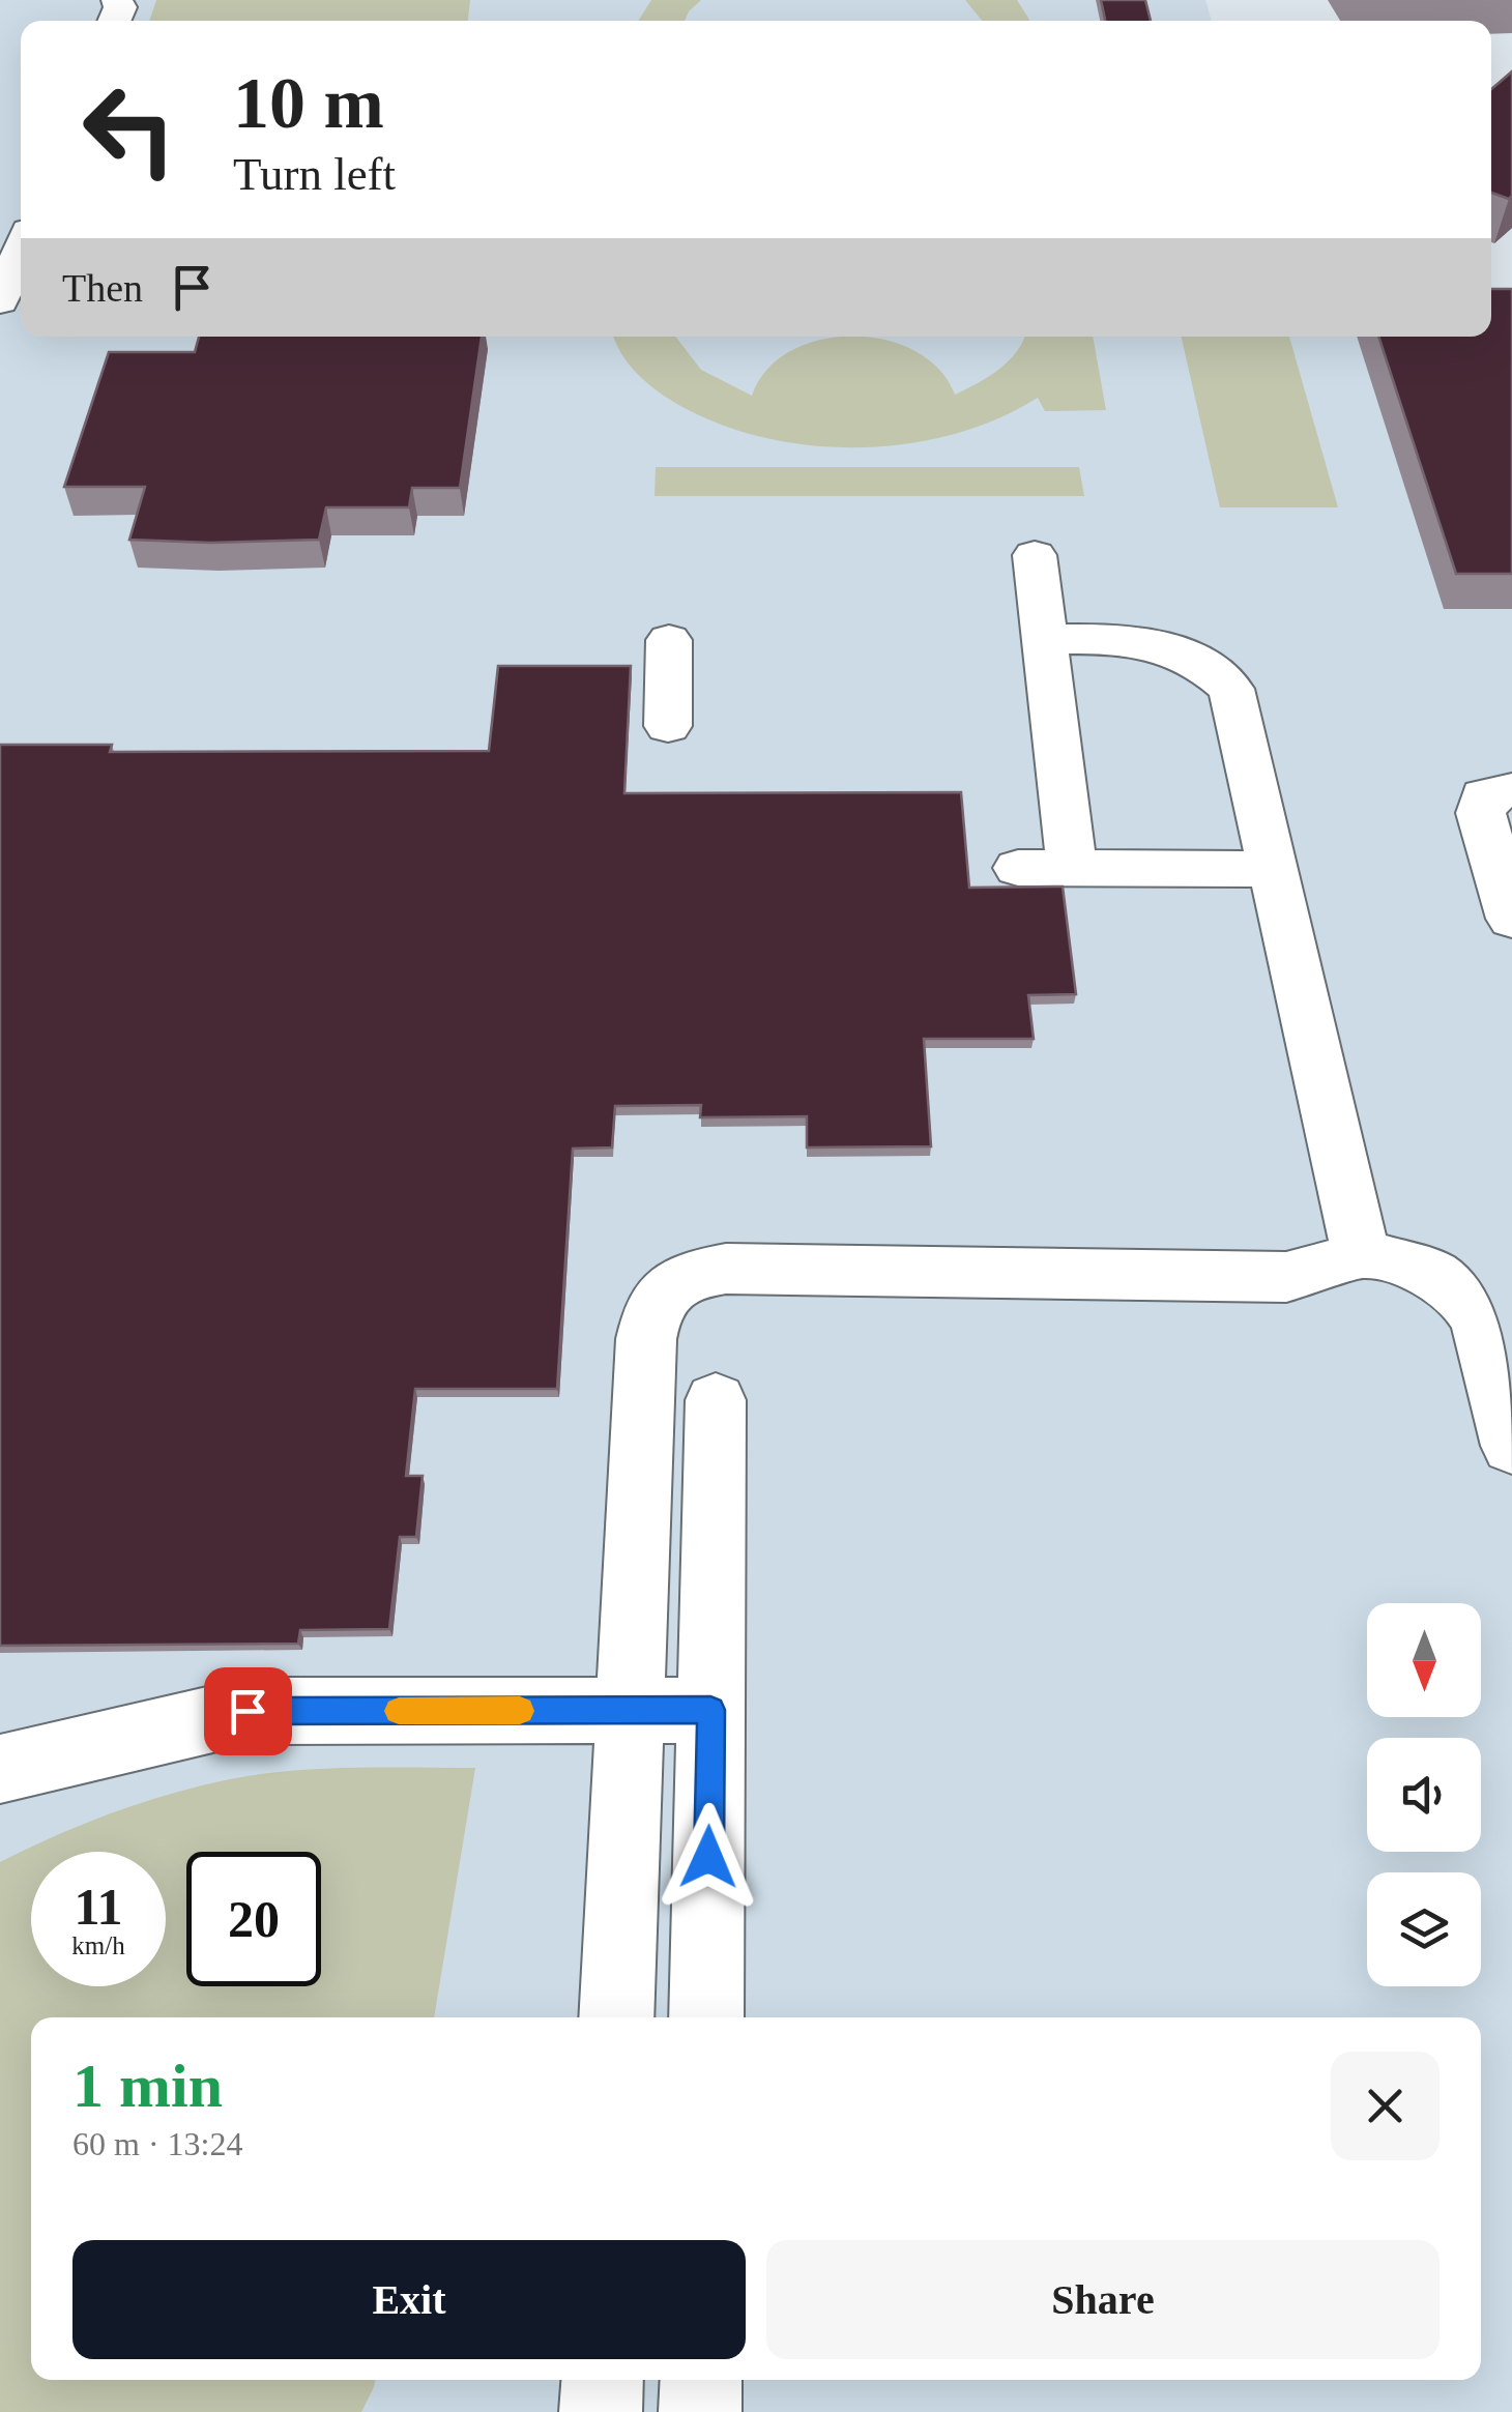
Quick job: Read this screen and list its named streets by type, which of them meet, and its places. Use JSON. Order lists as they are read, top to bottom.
{
  "north": "bottom",
  "page": {
    "turn": ["10 m", "Turn left"],
    "then": "Then",
    "speed": "11 km/h",
    "limit": "20",
    "heading": ["1 min", "60 m · 13:24"],
    "buttons": ["Exit", "Share"]
  }
}
